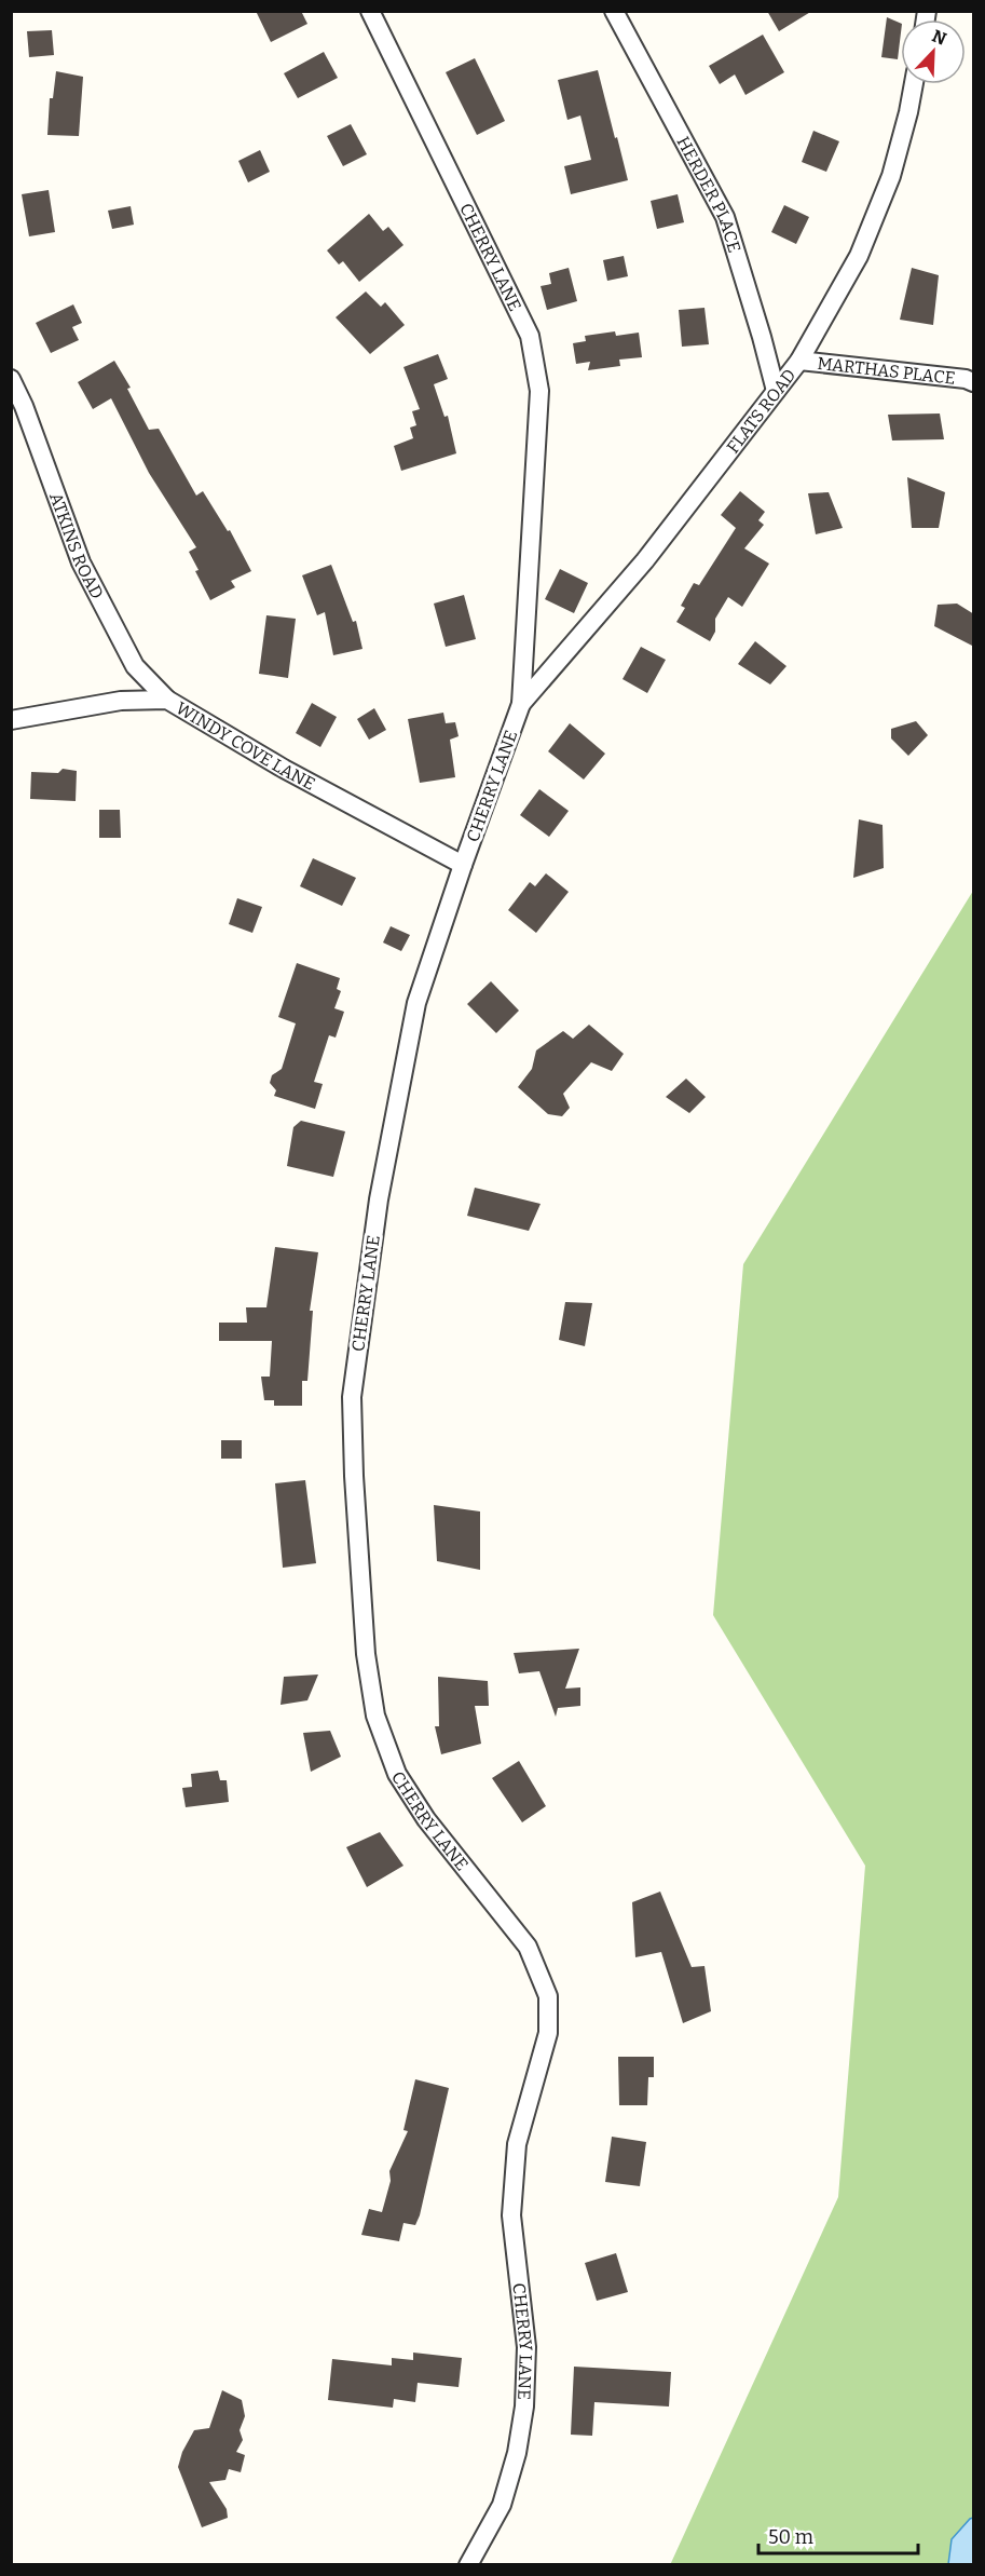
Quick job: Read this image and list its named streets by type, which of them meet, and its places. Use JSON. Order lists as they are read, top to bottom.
{
  "streets": {
    "street": [
      "HERDER PLACE",
      "CHERRY LANE",
      "MARTHAS PLACE",
      "FLATS ROAD",
      "ATKINS ROAD",
      "WINDY COVE LANE"
    ]
  },
  "crossings": [
    ["HERDER PLACE", "FLATS ROAD"],
    ["CHERRY LANE", "FLATS ROAD"],
    ["CHERRY LANE", "WINDY COVE LANE"],
    ["MARTHAS PLACE", "FLATS ROAD"],
    ["ATKINS ROAD", "WINDY COVE LANE"]
  ],
  "scale_bar": "50 m",
  "north": "top right"
}
